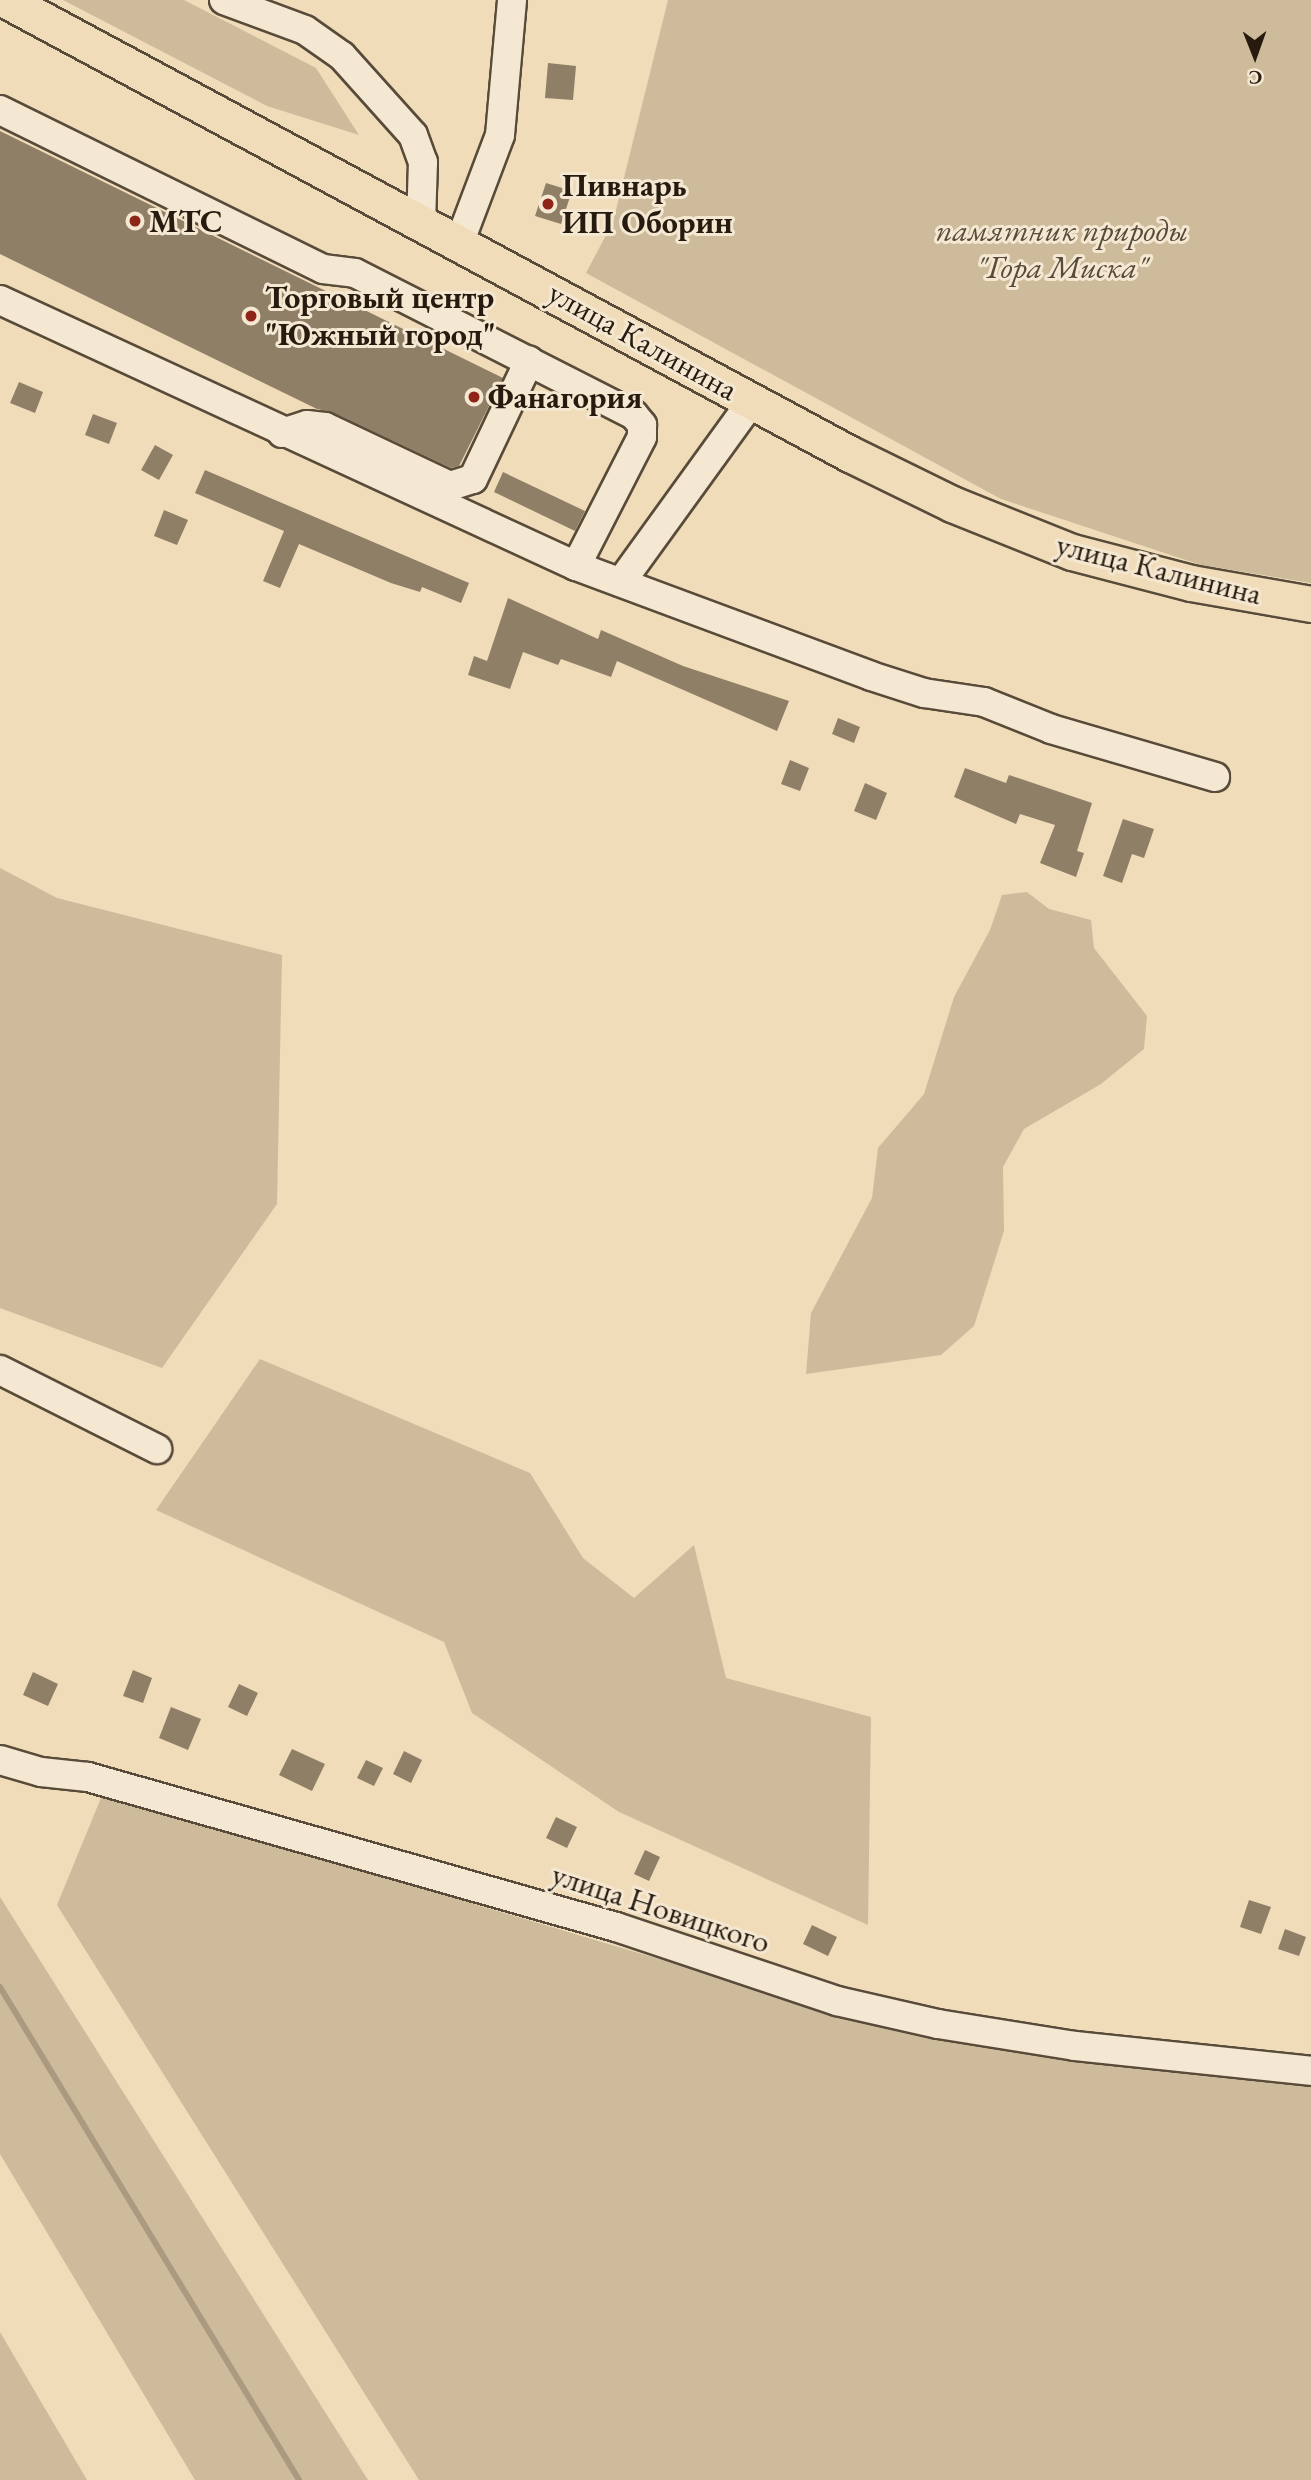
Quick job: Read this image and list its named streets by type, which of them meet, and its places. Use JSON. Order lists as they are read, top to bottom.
{
  "streets": {
    "main road": ["улица Калинина"],
    "street": ["улица Новицкого"]
  },
  "parks": ["памятник природы \"Гора Миска\""],
  "places": [
    "Пивнарь ИП Оборин",
    "МТС",
    "Торговый центр \"Южный город\"",
    "Фанагория"
  ],
  "north": "bottom"
}
